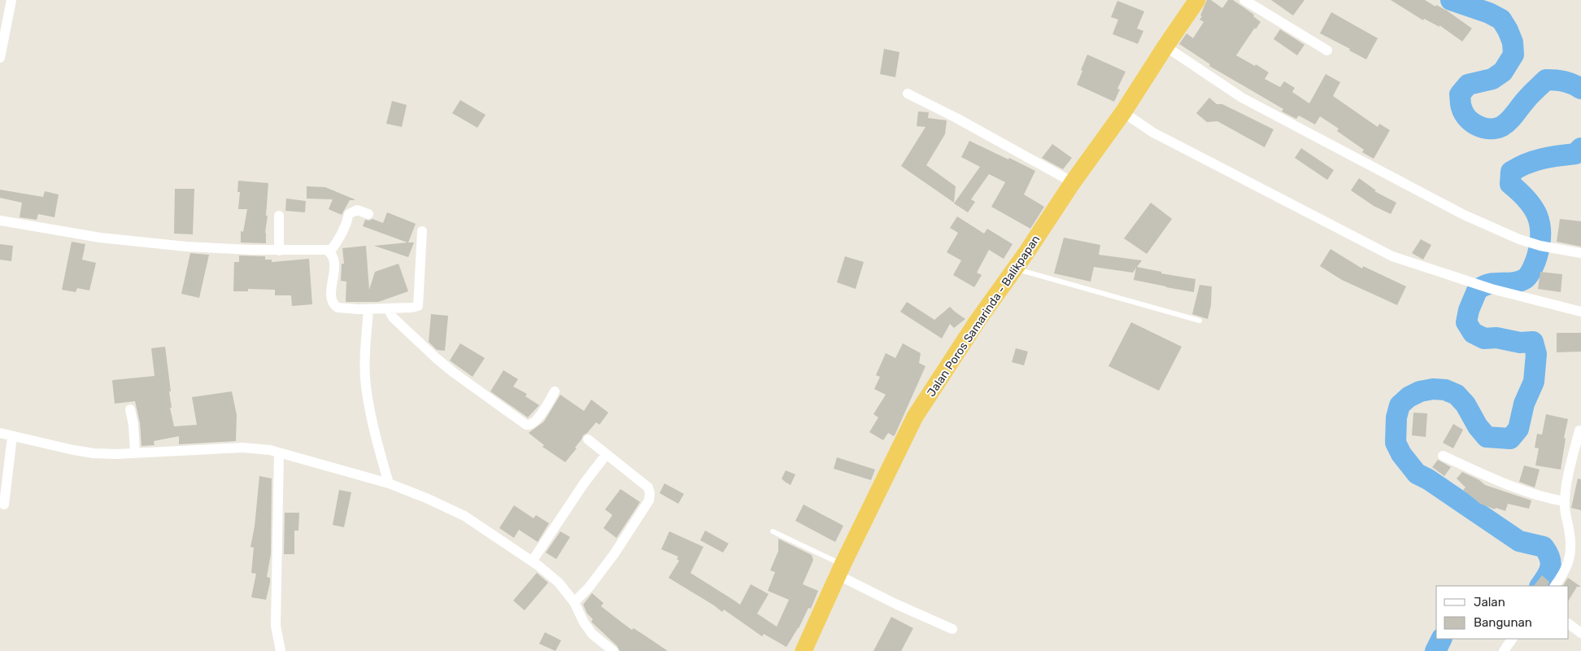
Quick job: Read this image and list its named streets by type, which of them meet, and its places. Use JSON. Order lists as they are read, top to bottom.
{
  "streets": {
    "highway": ["Jalan Poros Samarinda - Balikpapan"]
  },
  "legend": ["Jalan", "Bangunan"]
}
